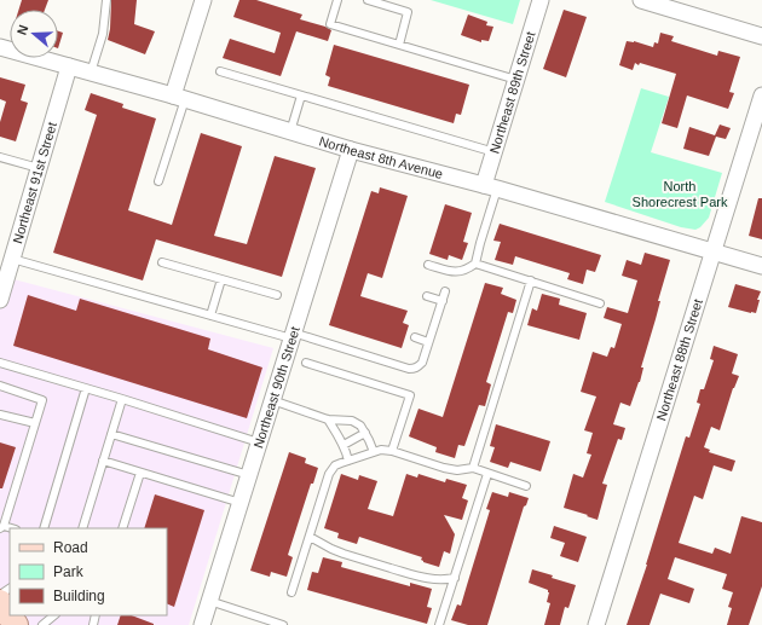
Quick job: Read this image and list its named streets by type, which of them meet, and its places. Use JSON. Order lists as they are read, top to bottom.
{
  "streets": {
    "street": [
      "Northeast 89th Street",
      "Northeast 8th Avenue",
      "Northeast 91st Street",
      "Northeast 88th Street",
      "Northeast 90th Street"
    ]
  },
  "crossings": [
    ["Northeast 89th Street", "Northeast 8th Avenue"],
    ["Northeast 8th Avenue", "Northeast 91st Street"],
    ["Northeast 8th Avenue", "Northeast 88th Street"],
    ["Northeast 8th Avenue", "Northeast 90th Street"]
  ],
  "parks": ["North Shorecrest Park"],
  "legend": ["Road", "Park", "Building"],
  "north": "left"
}
